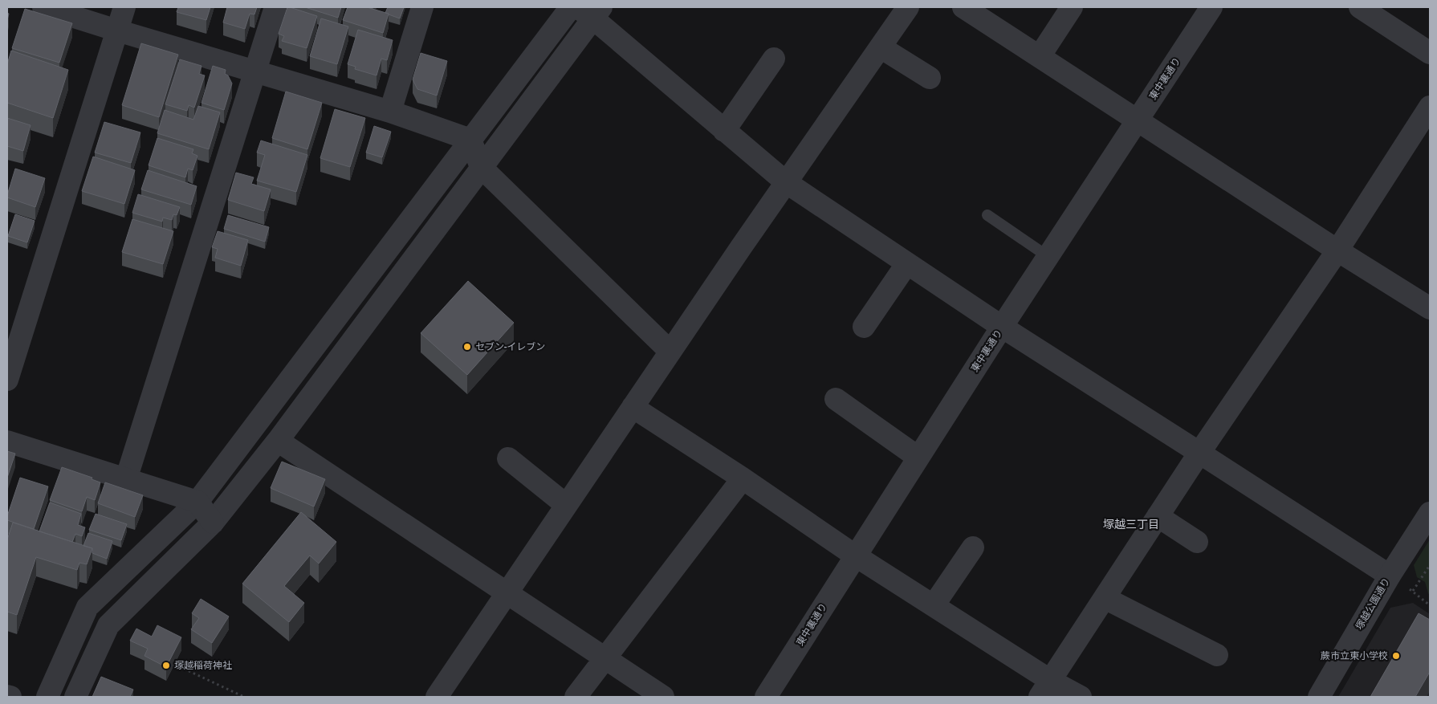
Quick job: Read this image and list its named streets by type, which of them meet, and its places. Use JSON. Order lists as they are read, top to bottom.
{
  "streets": {
    "street": ["東中裏通り", "塚越公園通り"]
  },
  "districts": ["塚越三丁目"],
  "places": ["セブン-イレブン", "蕨市立東小学校", "塚越稲荷神社"]
}
